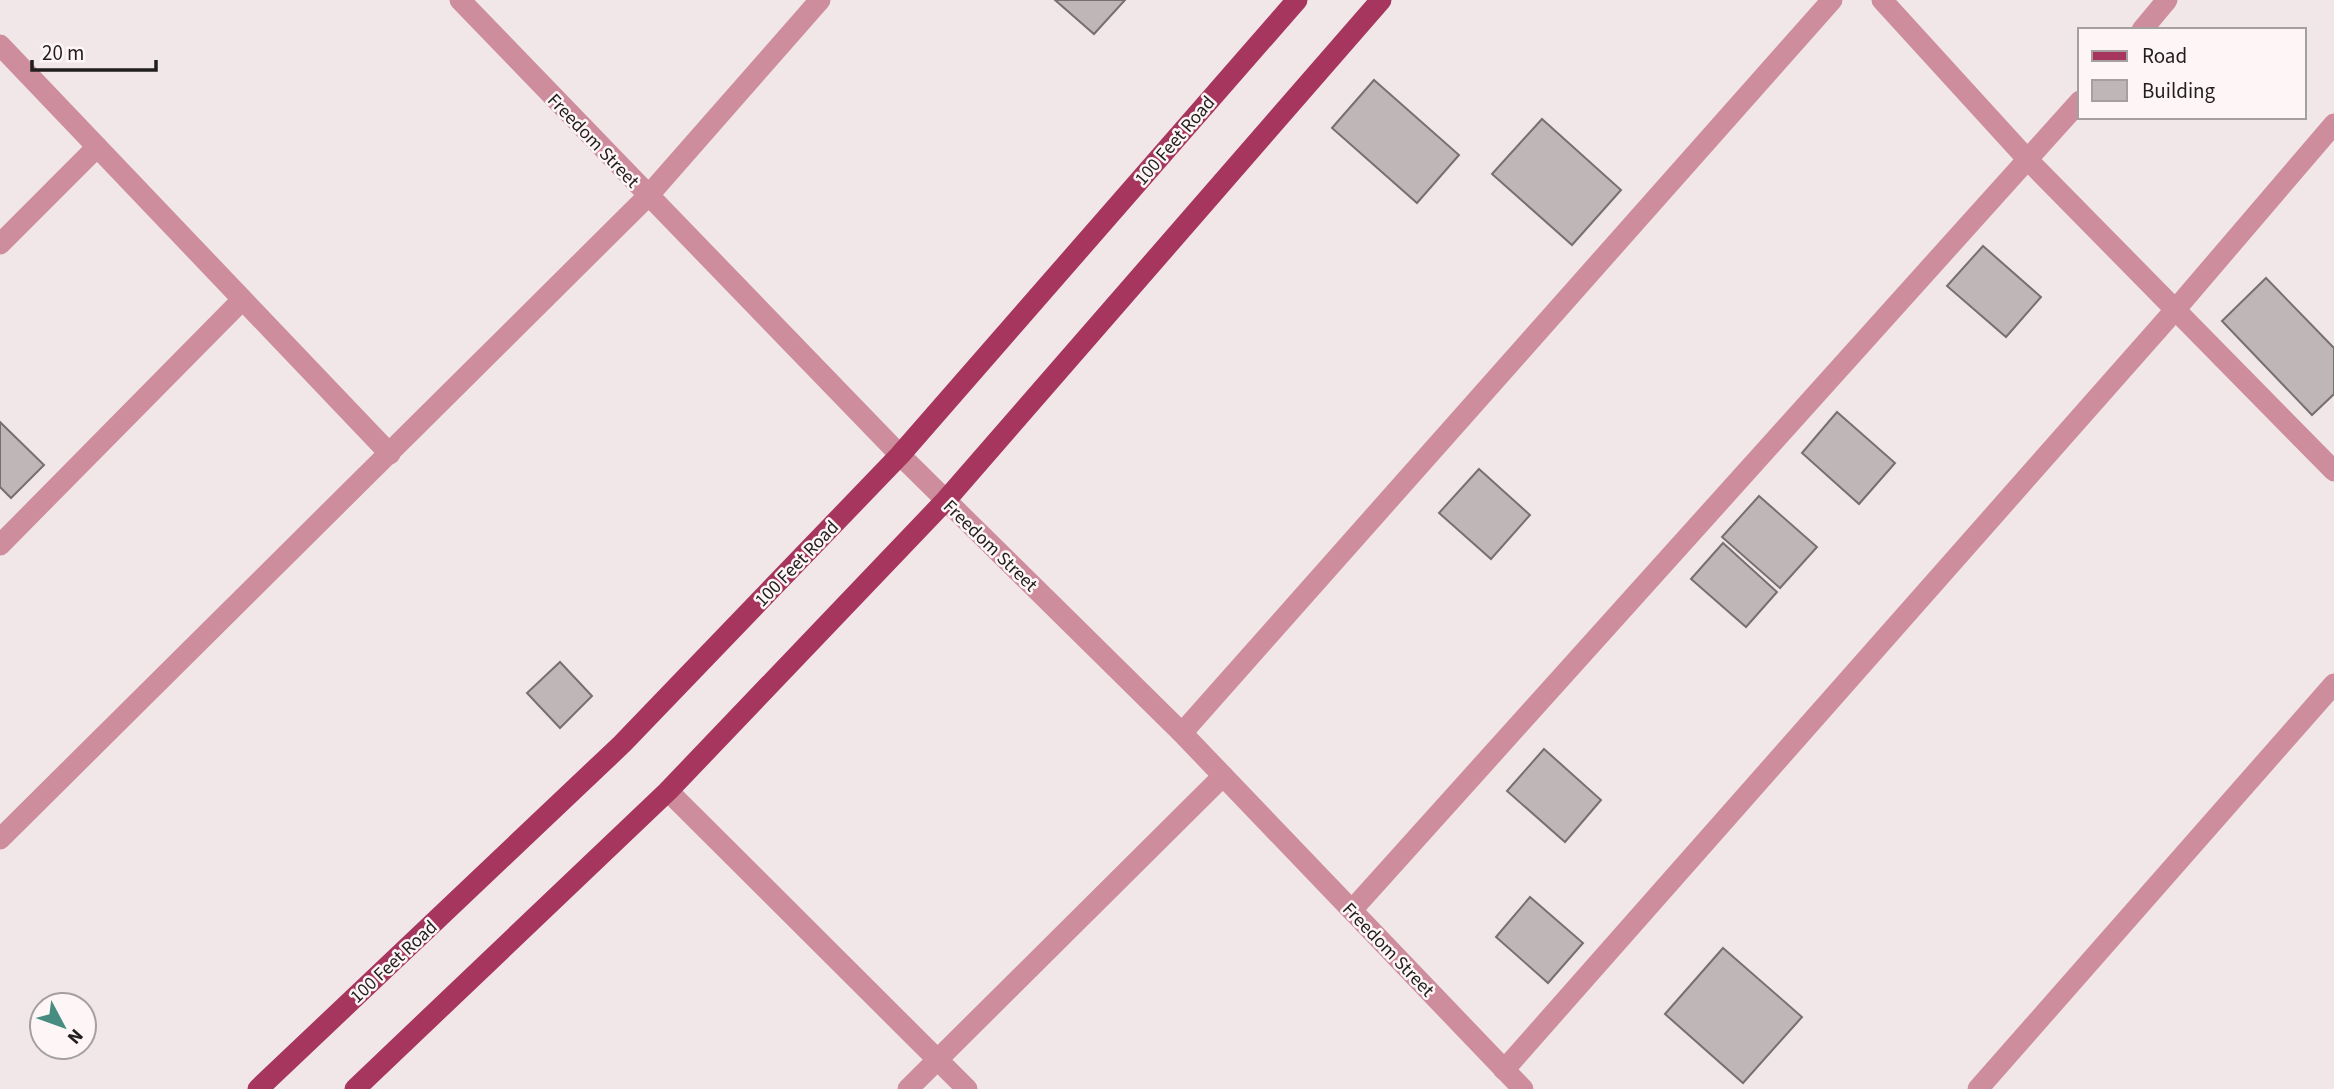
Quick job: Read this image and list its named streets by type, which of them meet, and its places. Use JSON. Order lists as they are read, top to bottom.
{
  "streets": {
    "main road": ["100 Feet Road"],
    "street": ["Freedom Street"]
  },
  "crossings": [
    ["Freedom Street", "100 Feet Road"]
  ],
  "legend": ["Road", "Building"],
  "scale_bar": "20 m",
  "north": "bottom right"
}
